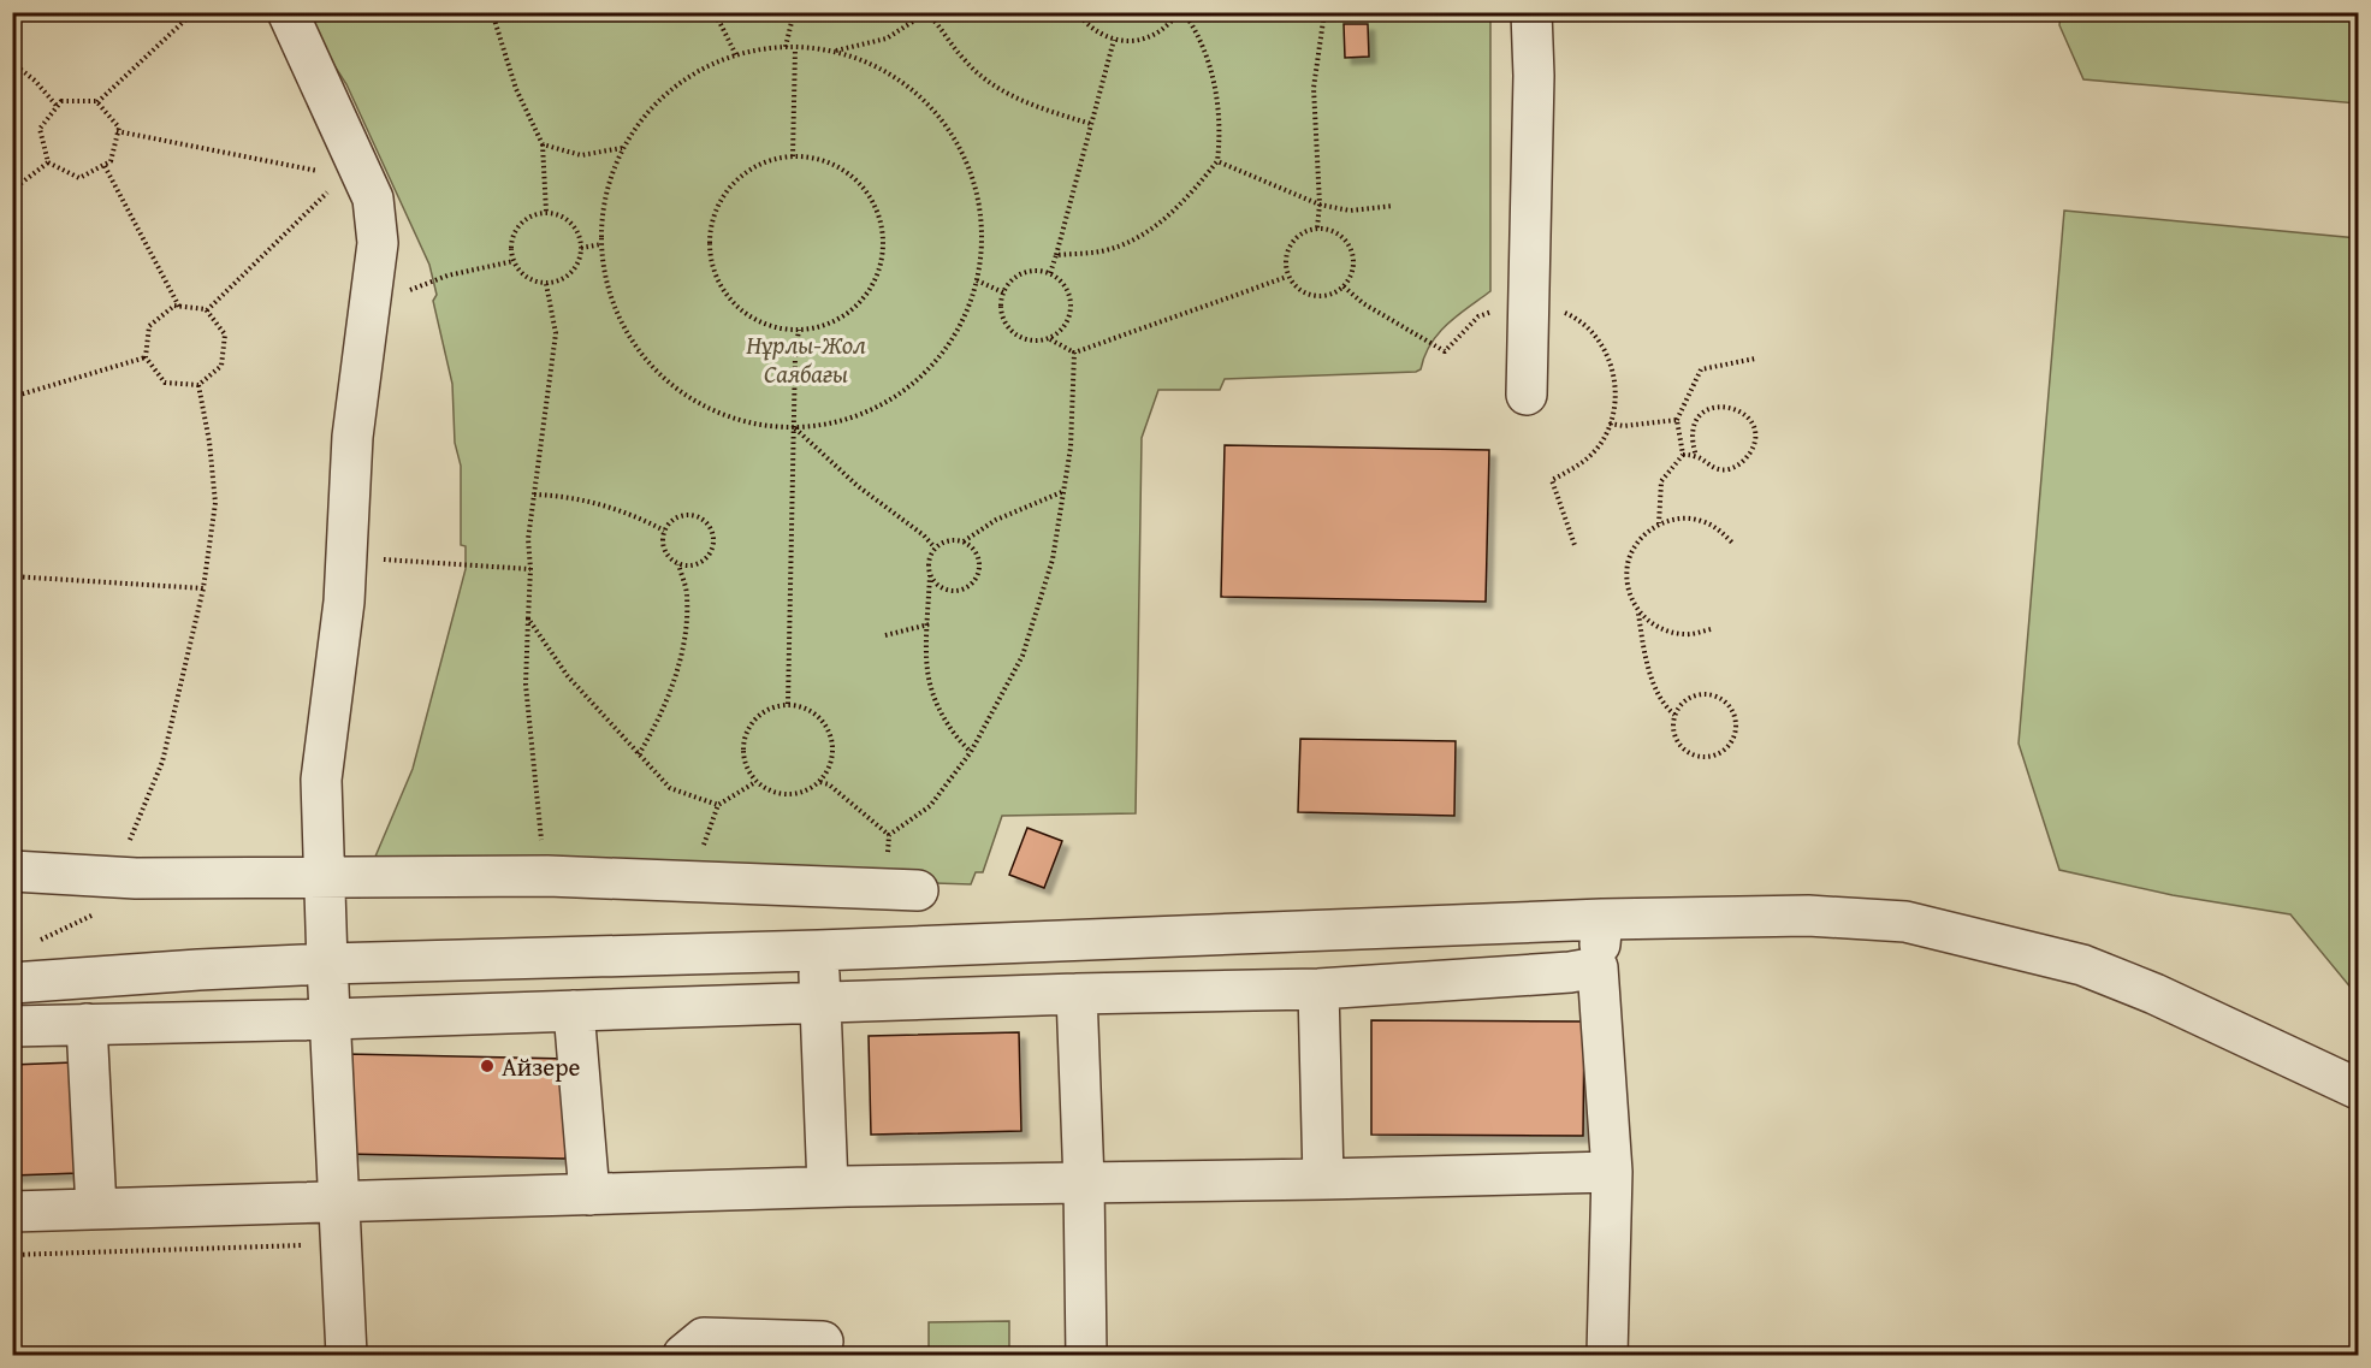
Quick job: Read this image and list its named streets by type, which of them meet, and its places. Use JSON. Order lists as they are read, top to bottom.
{
  "parks": ["Нұрлы-Жол Саябағы"],
  "places": ["Айзере"]
}
